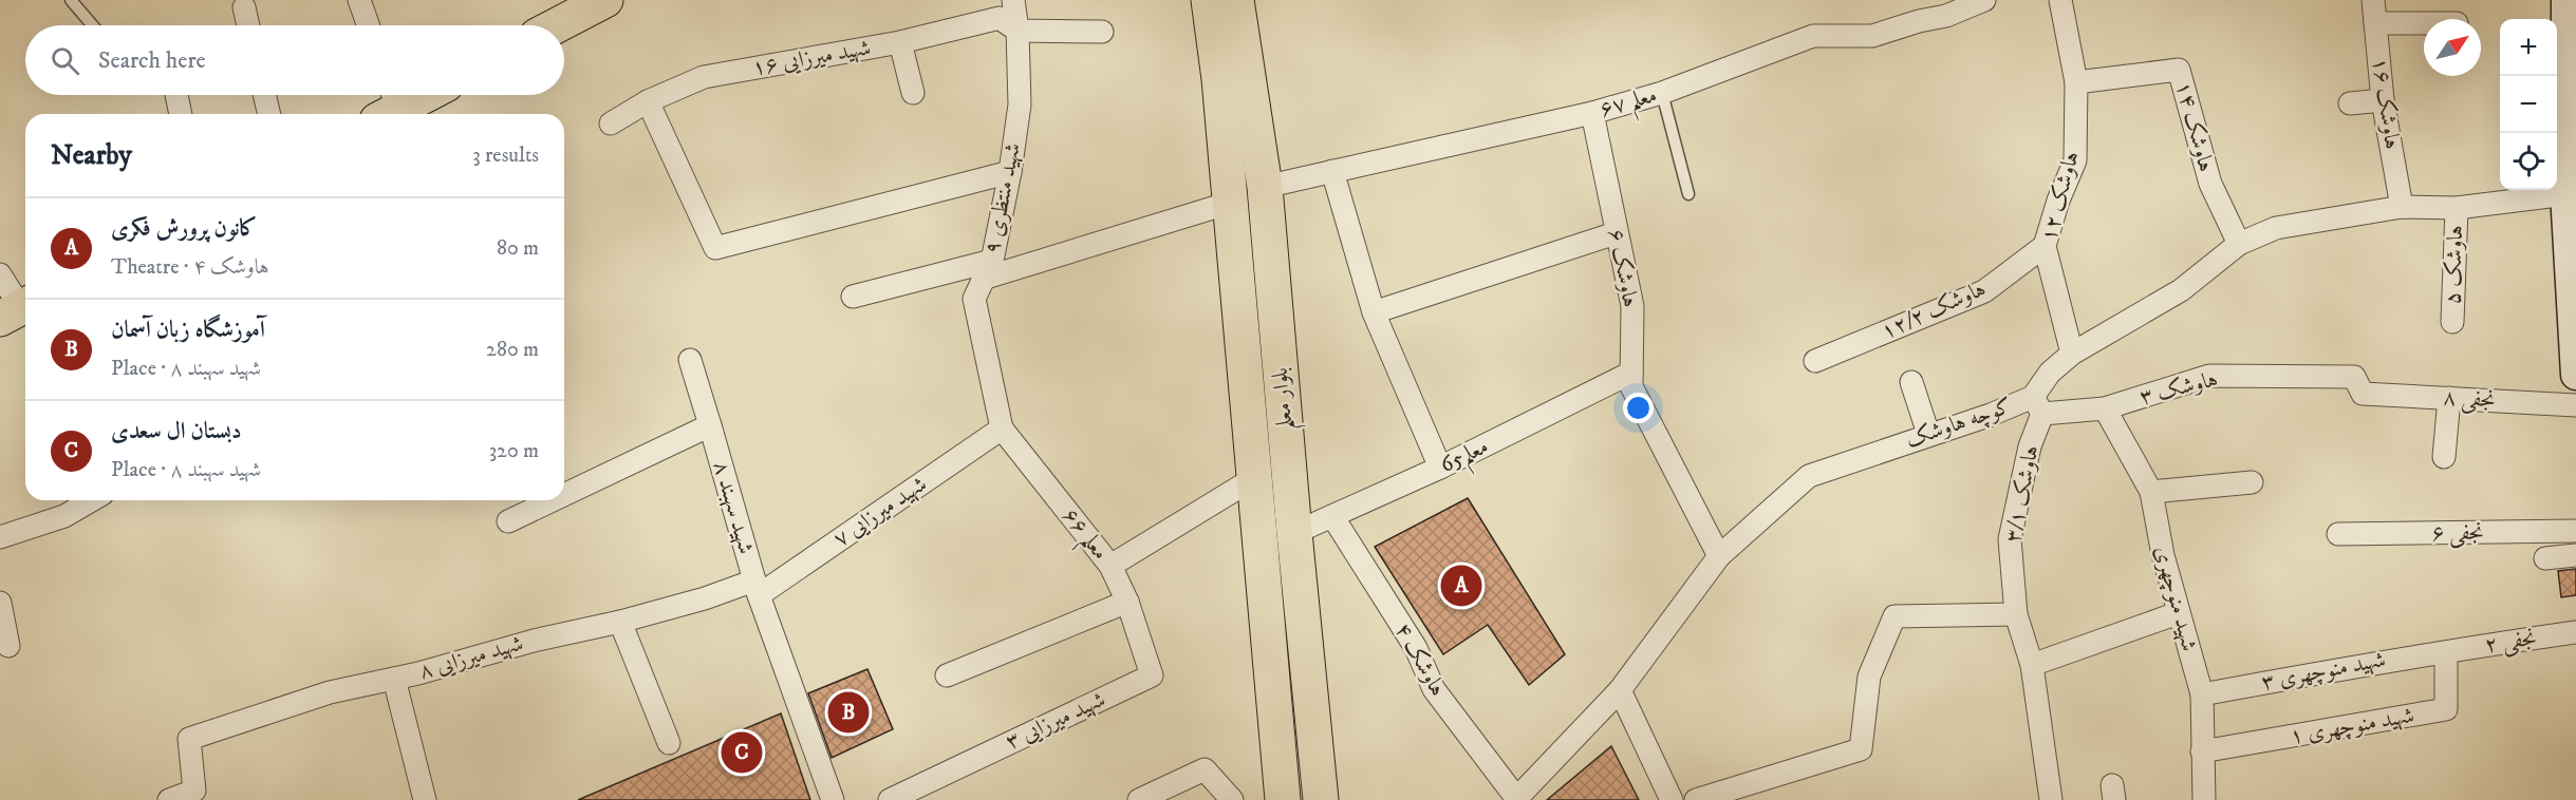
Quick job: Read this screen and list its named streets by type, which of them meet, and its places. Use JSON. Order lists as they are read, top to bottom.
{
  "streets": {
    "main road": ["بلوار معلم"],
    "street": [
      "شهید میرزایی ۱۶",
      "معلم ۶۷",
      "هاوشک ۱۶",
      "هاوشک ۱۴",
      "هاوشک ۱۲",
      "شهید منتظری ۹",
      "هاوشک ۵",
      "هاوشک ۶",
      "هاوشک ۱۲/۲",
      "هاوشک ۳",
      "نجفی ۸",
      "کوچه هاوشک",
      "معلم65",
      "هاوشک ۳/۱",
      "شهید سهبند ۸",
      "شهید میرزایی ۷",
      "نجفی ۶",
      "معلم ۶۶",
      "شهید منوچهری",
      "نجفی ۲",
      "شهید میرزایی ۸",
      "هاوشک ۴",
      "شهید منوچهری ۳",
      "شهید میرزایی ۳",
      "شهید منوچهری ۱"
    ]
  },
  "crossings": [
    ["شهید میرزایی ۱۶", "شهید منتظری ۹"],
    ["معلم ۶۷", "هاوشک ۶"],
    ["معلم ۶۷", "بلوار معلم"],
    ["هاوشک ۱۶", "کوچه هاوشک"],
    ["هاوشک ۱۴", "هاوشک ۱۲"],
    ["هاوشک ۱۴", "کوچه هاوشک"],
    ["هاوشک ۱۲", "هاوشک ۱۲/۲"],
    ["هاوشک ۱۲", "کوچه هاوشک"],
    ["شهید منتظری ۹", "شهید میرزایی ۷"],
    ["شهید منتظری ۹", "معلم ۶۶"],
    ["هاوشک ۵", "کوچه هاوشک"],
    ["هاوشک ۶", "کوچه هاوشک"],
    ["هاوشک ۶", "معلم65"],
    ["هاوشک ۳", "نجفی ۸"],
    ["هاوشک ۳", "کوچه هاوشک"],
    ["هاوشک ۳", "هاوشک ۳/۱"],
    ["هاوشک ۳", "شهید منوچهری"],
    ["بلوار معلم", "معلم65"],
    ["بلوار معلم", "معلم ۶۶"],
    ["کوچه هاوشک", "هاوشک ۳/۱"],
    ["کوچه هاوشک", "هاوشک ۴"],
    ["معلم65", "هاوشک ۴"],
    ["شهید سهبند ۸", "شهید میرزایی ۷"],
    ["شهید سهبند ۸", "شهید میرزایی ۸"],
    ["شهید میرزایی ۷", "معلم ۶۶"],
    ["شهید میرزایی ۷", "شهید میرزایی ۸"],
    ["شهید منوچهری", "شهید منوچهری ۳"],
    ["شهید منوچهری", "شهید منوچهری ۱"],
    ["نجفی ۲", "شهید منوچهری ۳"],
    ["نجفی ۲", "شهید منوچهری ۱"],
    ["شهید منوچهری ۳", "شهید منوچهری ۱"]
  ],
  "north": "top right",
  "page": {
    "map_buttons": ["+", "−"],
    "search": "Search here",
    "heading": ["Nearby", "3 results"],
    "list": [
      {
        "mark": "A",
        "name": "کانون پرورش فکری",
        "note": "Theatre · هاوشک ۴",
        "value": "80 m"
      },
      {
        "mark": "B",
        "name": "آموزشگاه زبان آسمان",
        "note": "Place · شهید سهبند ۸",
        "value": "280 m"
      },
      {
        "mark": "C",
        "name": "دبستان ال سعدی",
        "note": "Place · شهید سهبند ۸",
        "value": "320 m"
      }
    ],
    "pins": ["A", "B", "C"]
  }
}
